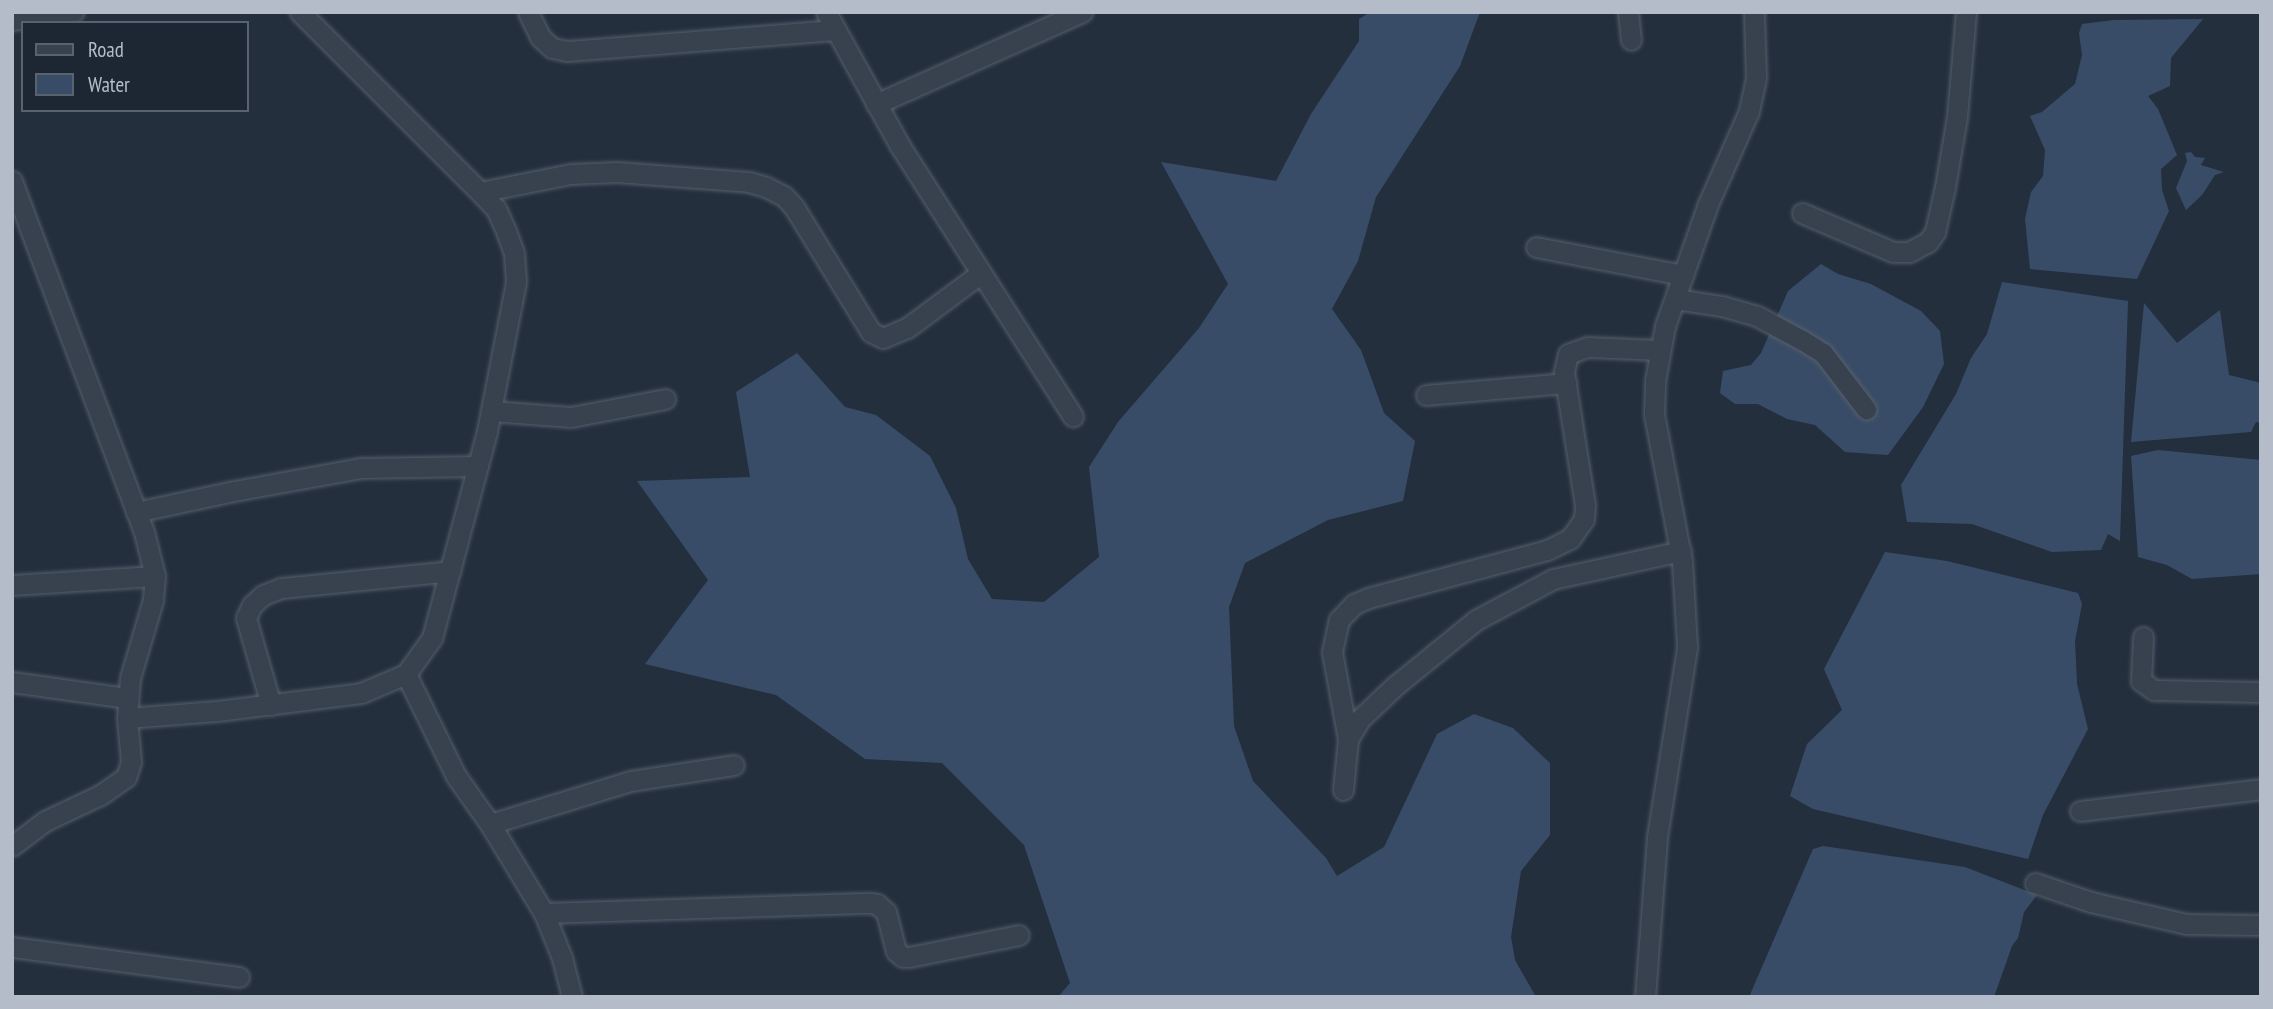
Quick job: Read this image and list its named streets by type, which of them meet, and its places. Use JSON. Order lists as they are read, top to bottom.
{
  "legend": ["Road", "Water"]
}
